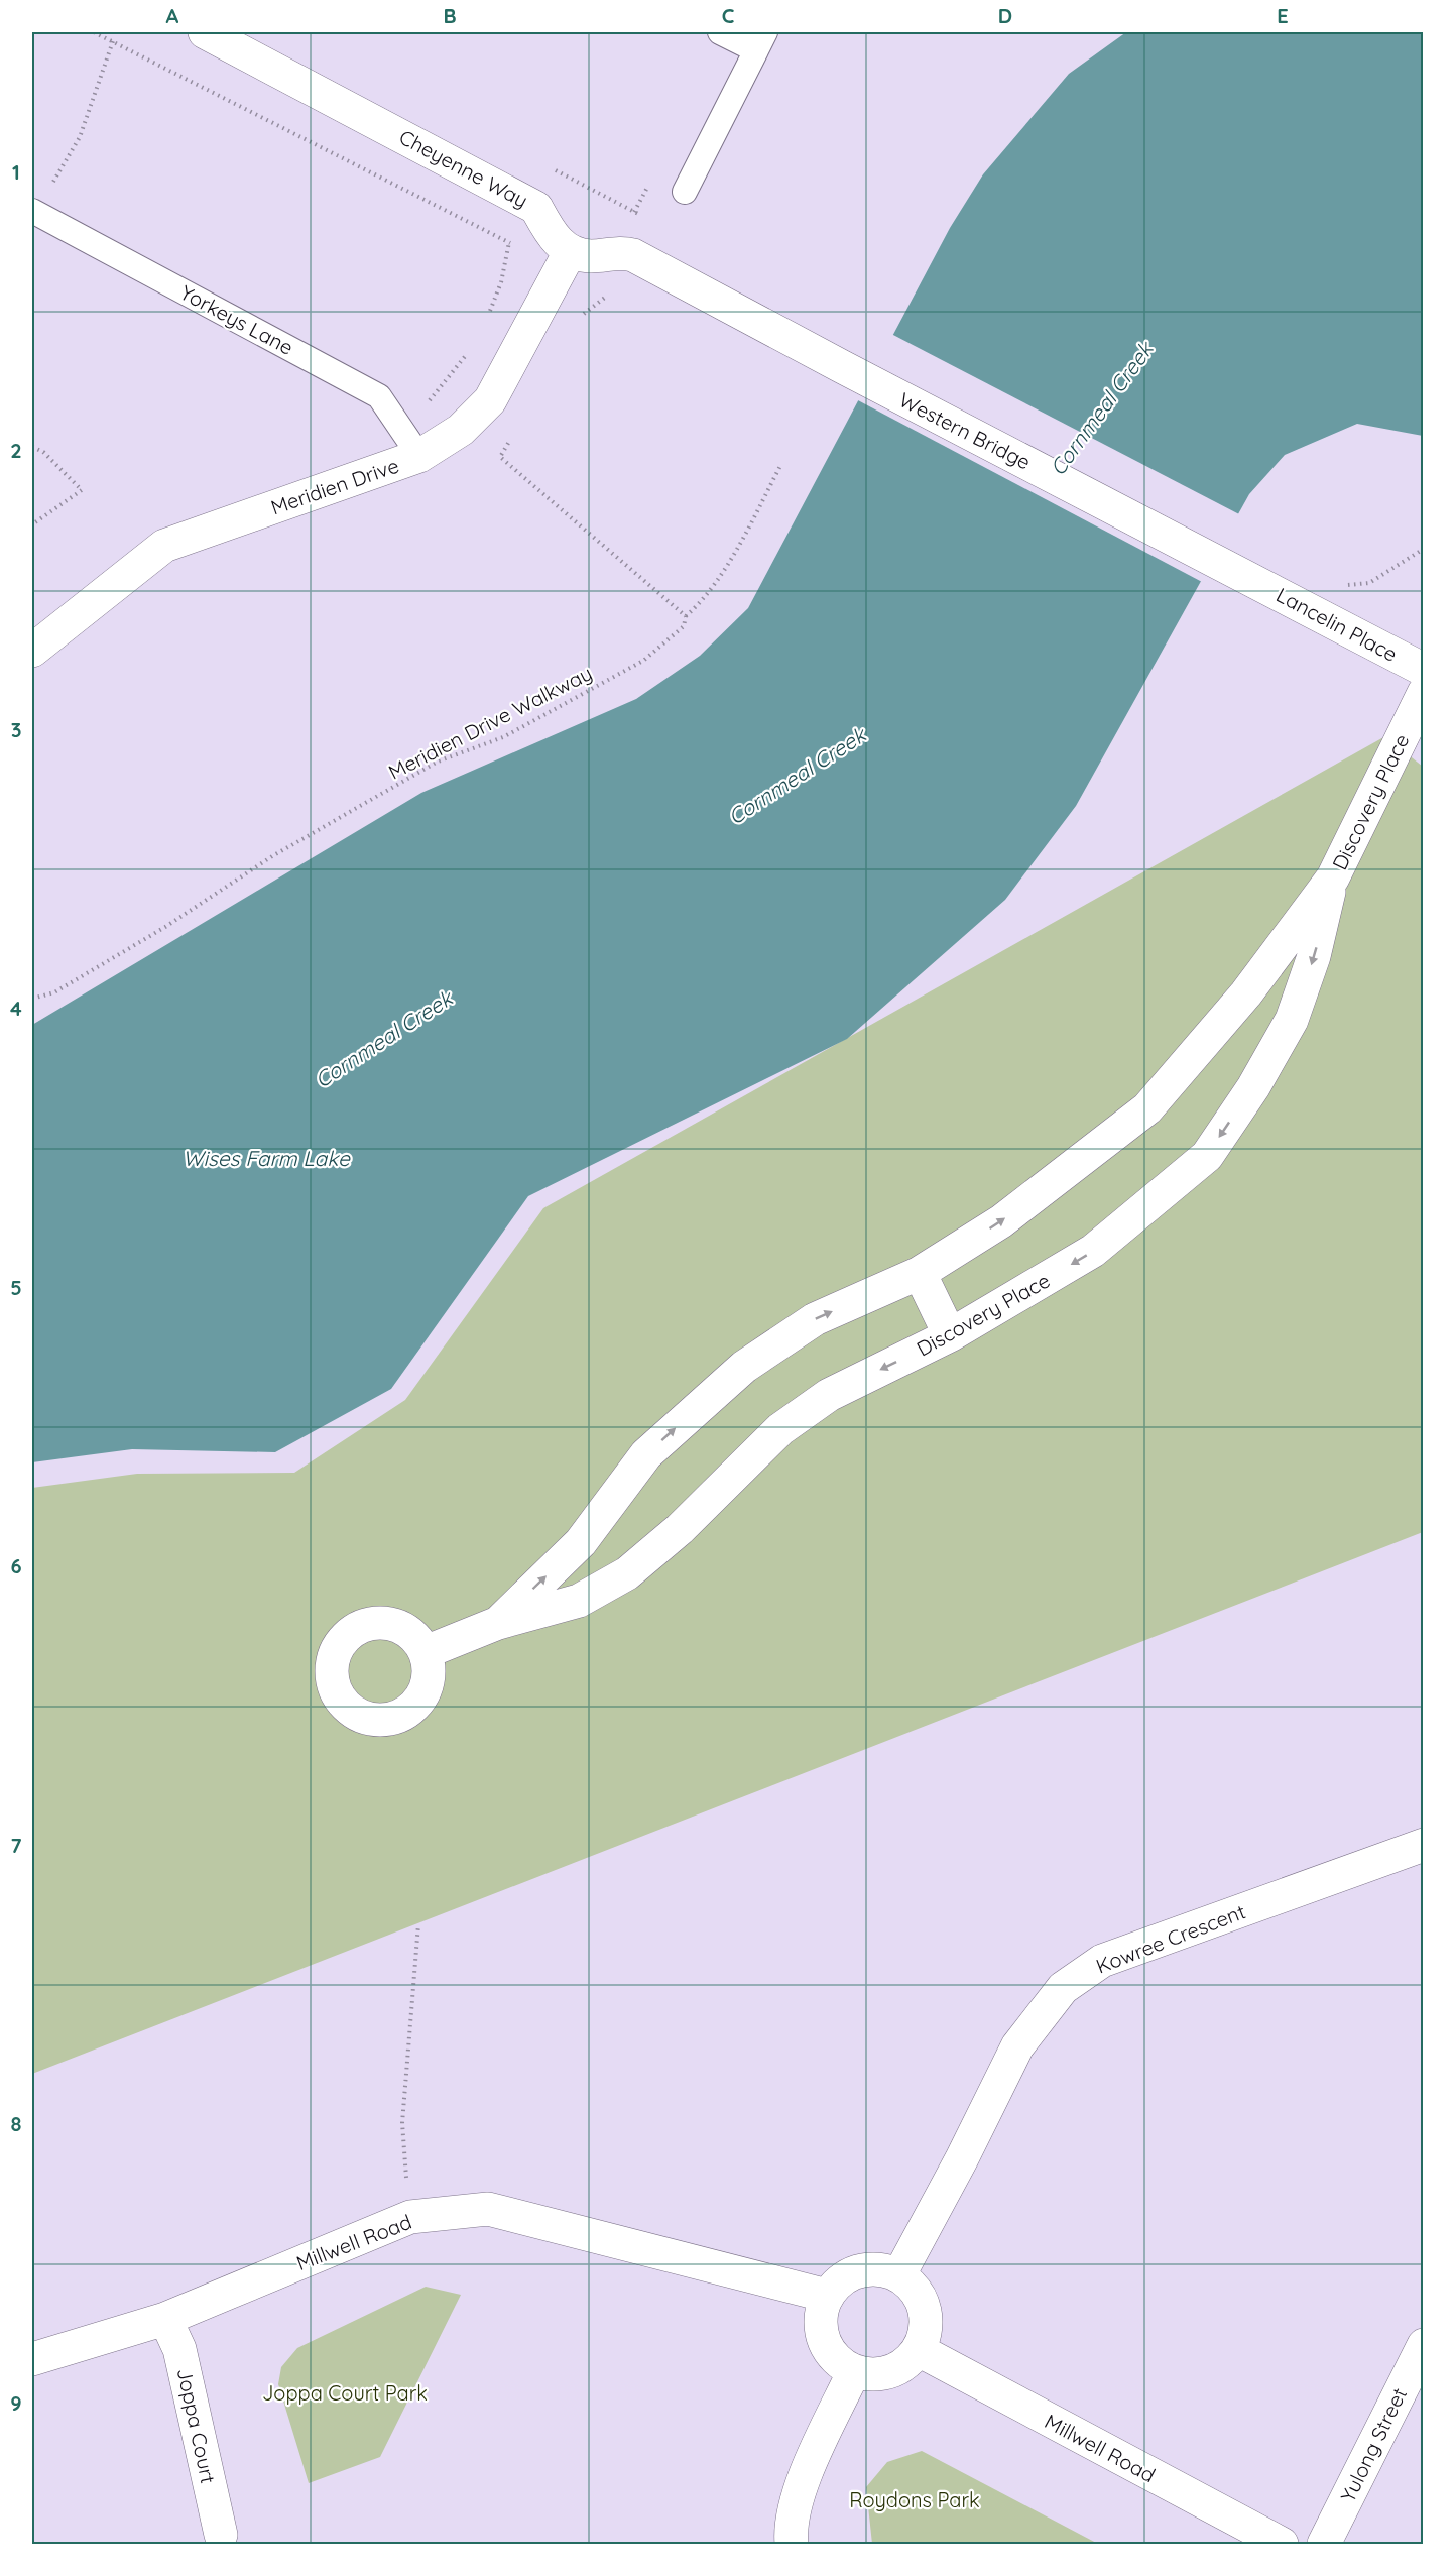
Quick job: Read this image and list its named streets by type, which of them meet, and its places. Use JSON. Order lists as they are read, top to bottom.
{
  "streets": {
    "street": [
      "Cheyenne Way",
      "Western Bridge",
      "Meridien Drive",
      "Lancelin Place",
      "Discovery Place",
      "Kowree Crescent",
      "Millwell Road",
      "Joppa Court",
      "Yulong Street"
    ],
    "lane": ["Yorkeys Lane"],
    "path": ["Meridien Drive Walkway"]
  },
  "crossings": [
    ["Cheyenne Way", "Meridien Drive"],
    ["Yorkeys Lane", "Meridien Drive"],
    ["Western Bridge", "Lancelin Place"],
    ["Kowree Crescent", "Millwell Road"],
    ["Millwell Road", "Joppa Court"]
  ],
  "water": ["Cornmeal Creek", "Wises Farm Lake"],
  "parks": ["Joppa Court Park", "Roydons Park"],
  "grid": {
    "columns": [
      "A",
      "B",
      "C",
      "D",
      "E"
    ],
    "rows": [
      "1",
      "2",
      "3",
      "4",
      "5",
      "6",
      "7",
      "8",
      "9"
    ]
  }
}
